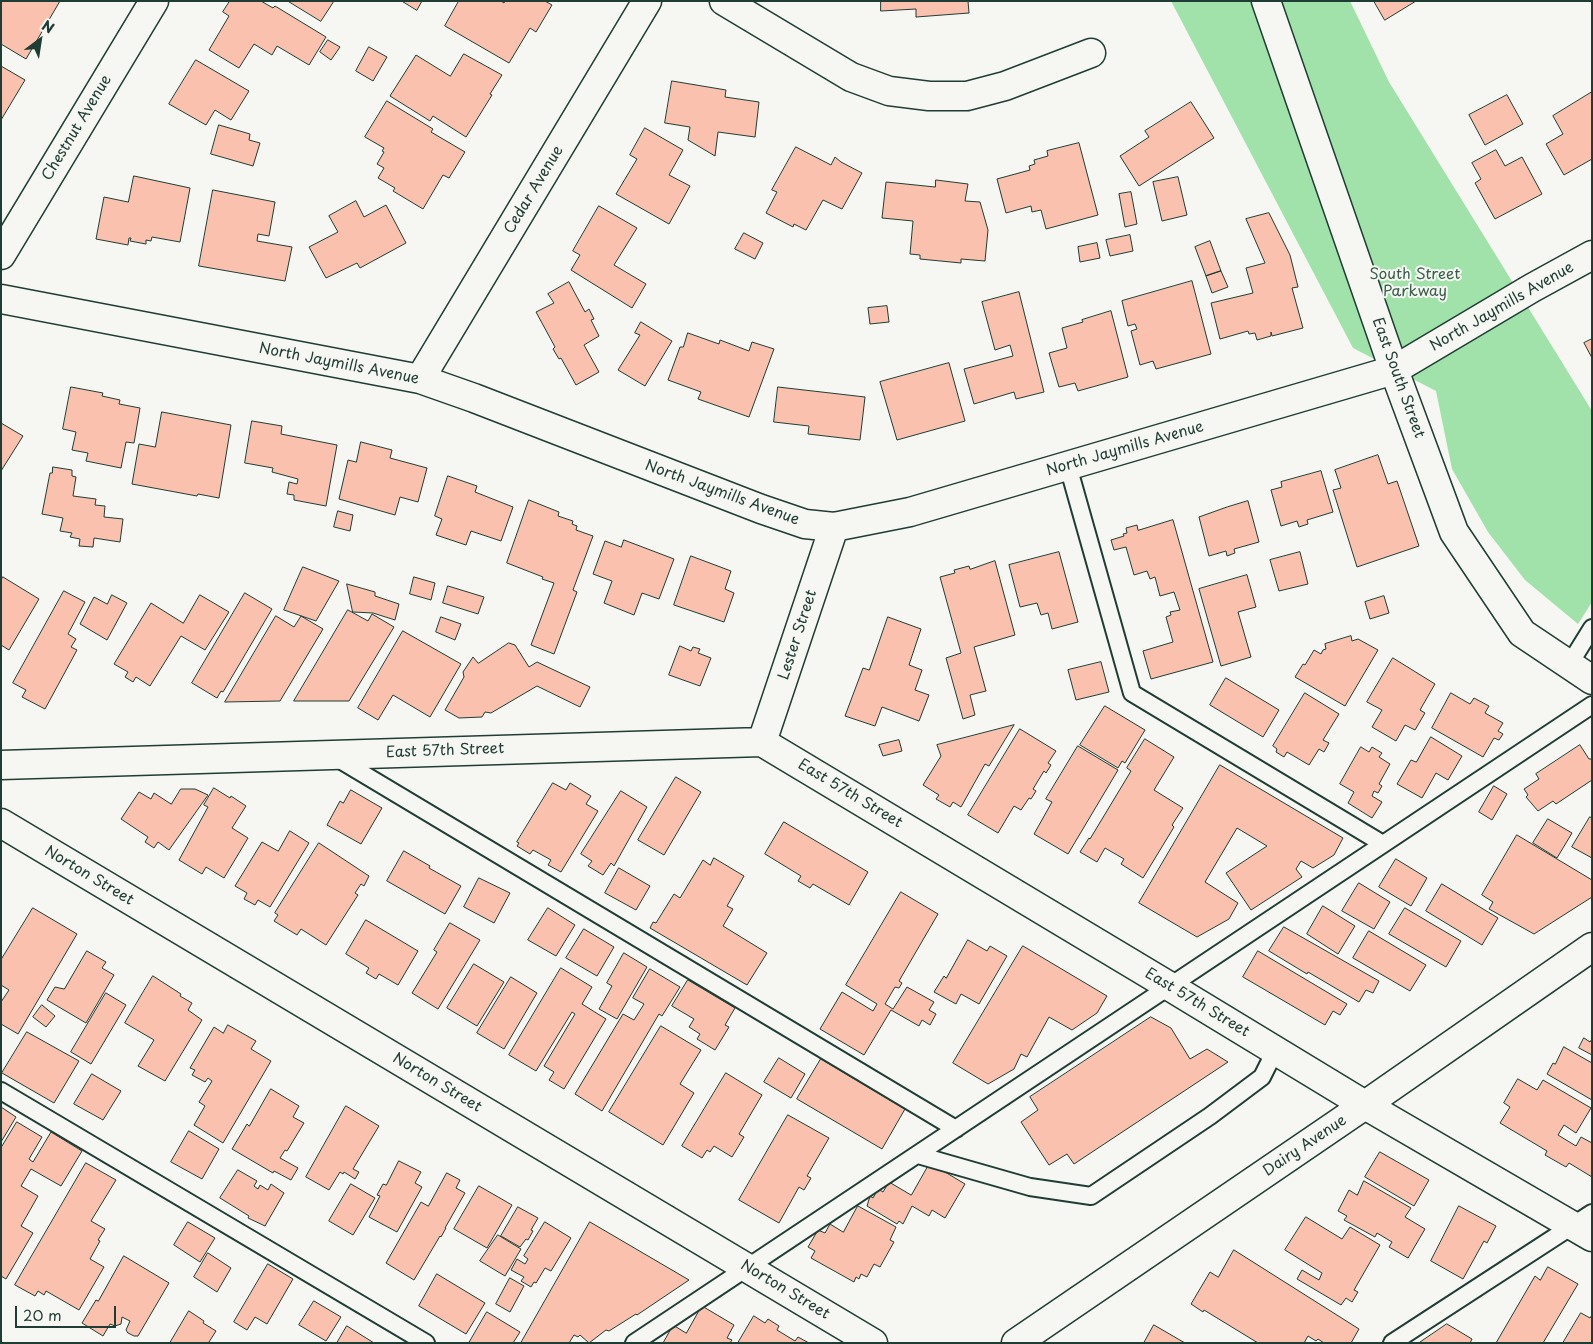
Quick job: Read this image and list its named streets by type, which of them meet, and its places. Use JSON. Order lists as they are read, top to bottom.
{
  "streets": {
    "street": [
      "Chestnut Avenue",
      "Cedar Avenue",
      "North Jaymills Avenue",
      "East South Street",
      "Lester Street",
      "East 57th Street",
      "Norton Street",
      "Dairy Avenue"
    ]
  },
  "crossings": [
    ["Cedar Avenue", "North Jaymills Avenue"],
    ["North Jaymills Avenue", "East South Street"],
    ["North Jaymills Avenue", "Lester Street"],
    ["Lester Street", "East 57th Street"],
    ["East 57th Street", "Dairy Avenue"]
  ],
  "parks": ["South Street Parkway"],
  "scale_bar": "20 m",
  "north": "top right"
}
